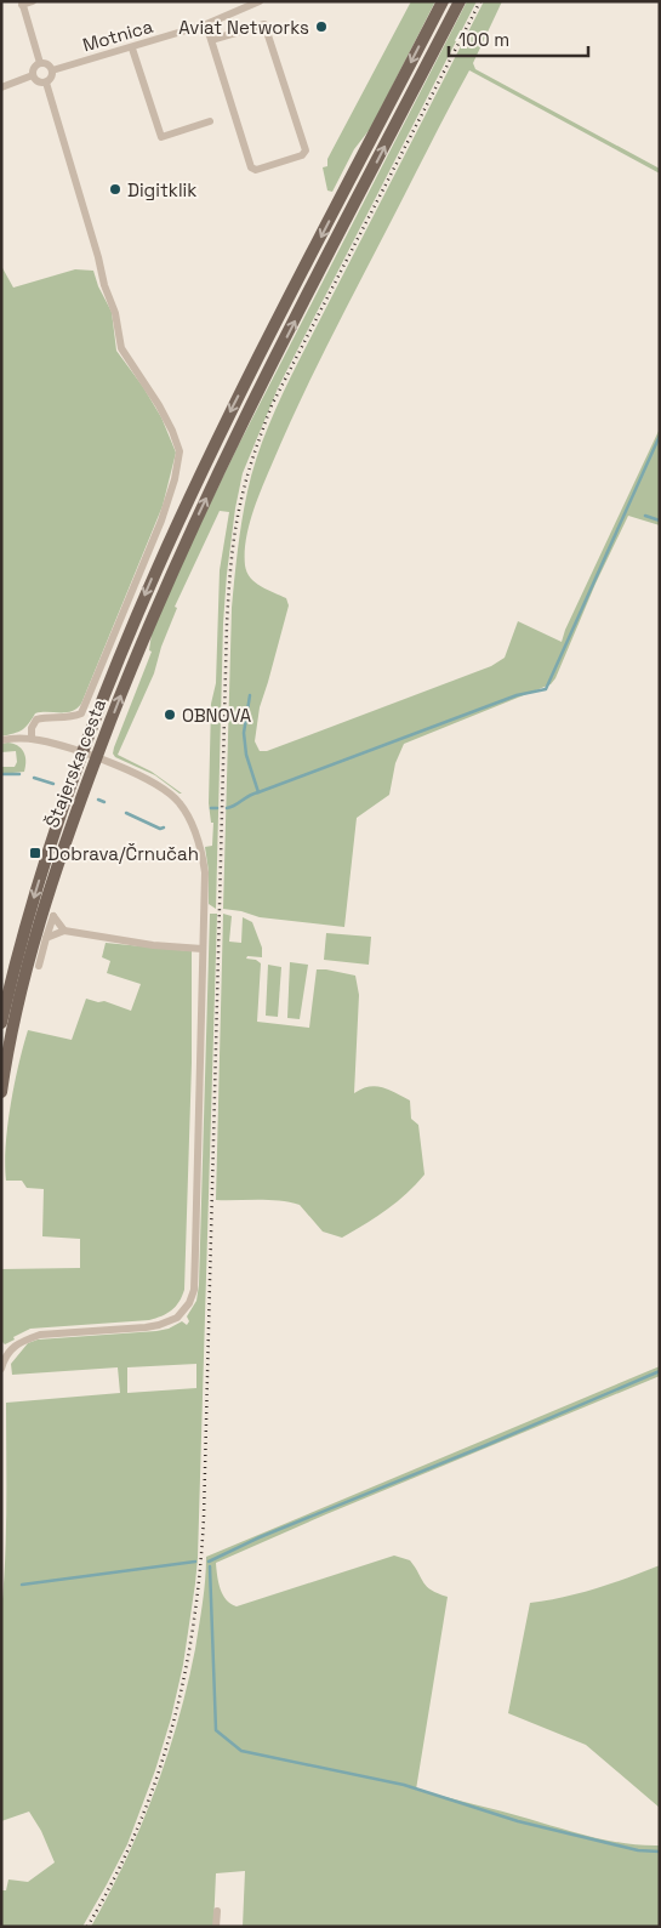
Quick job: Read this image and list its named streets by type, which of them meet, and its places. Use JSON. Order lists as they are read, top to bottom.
{
  "streets": {
    "main road": ["Štajerska cesta"],
    "street": ["Motnica"]
  },
  "places": {
    "other": ["Aviat Networks", "Digitklik", "OBNOVA"],
    "transit": ["Dobrava/Črnučah"]
  },
  "scale_bar": "100 m"
}
